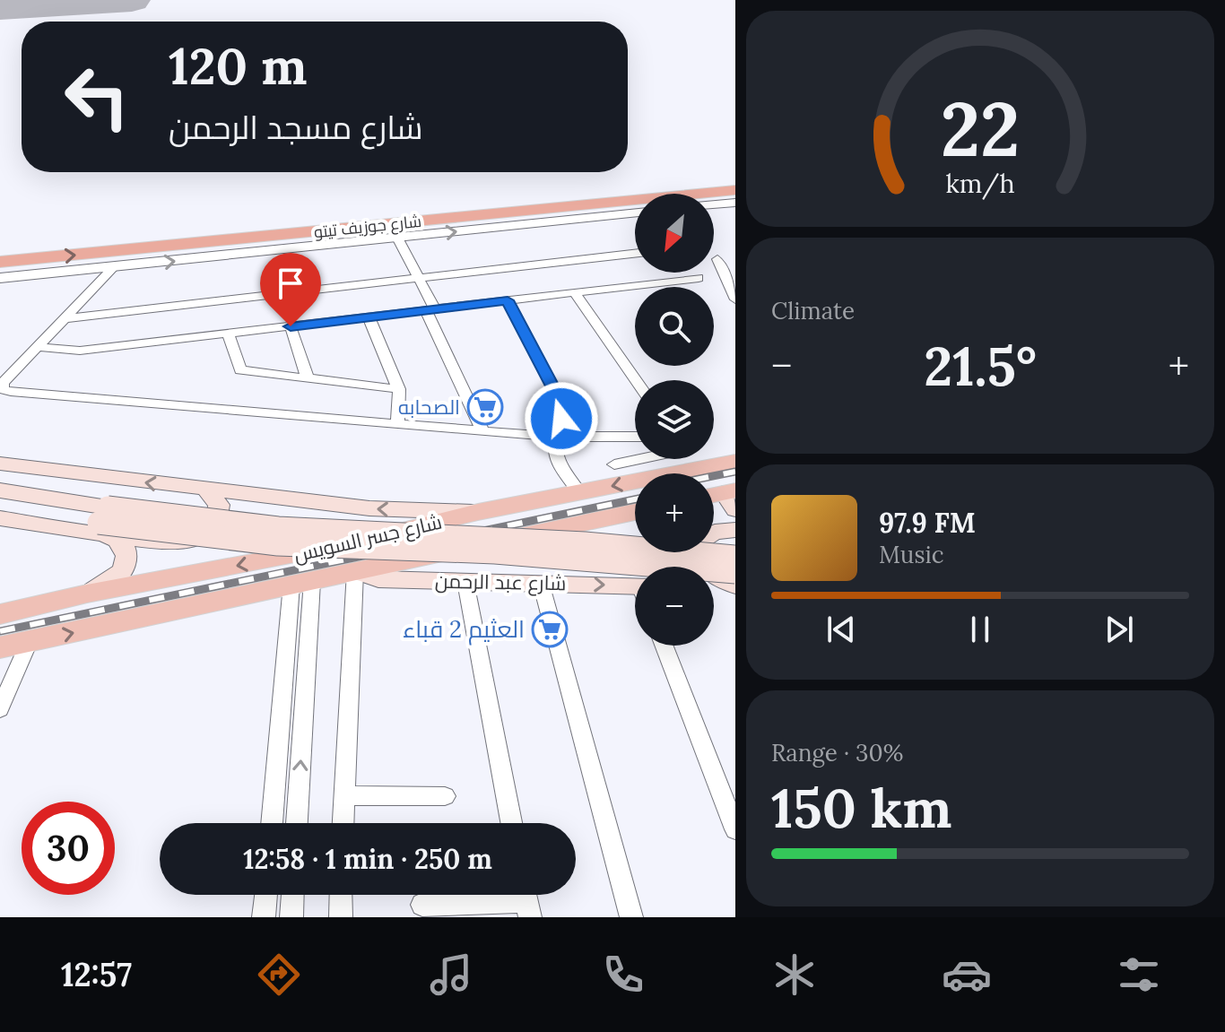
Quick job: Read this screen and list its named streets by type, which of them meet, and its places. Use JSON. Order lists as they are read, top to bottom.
{
  "streets": {
    "highway": ["شارع جوزيف تيتو"],
    "main road": ["شارع جسر السويس", "شارع عبد الرحمن"]
  },
  "crossings": [
    ["شارع جسر السويس", "شارع عبد الرحمن"]
  ],
  "places": {
    "supermarket": ["الصحابه", "العثيم 2 قباء"]
  },
  "north": "bottom left",
  "page": {
    "turn": ["120 m", "شارع مسجد الرحمن"],
    "map_buttons": ["+", "−"],
    "tile": [
      "Climate",
      ["Range · 30%", "150 km"]
    ],
    "heat": ["−", "21.5°", "+"],
    "song": ["97.9 FM", "Music"],
    "limit": "30",
    "trip": "12:58 · 1 min · 250 m",
    "tabs": "12:57",
    "gauge": ["22", "km/h"]
  }
}
